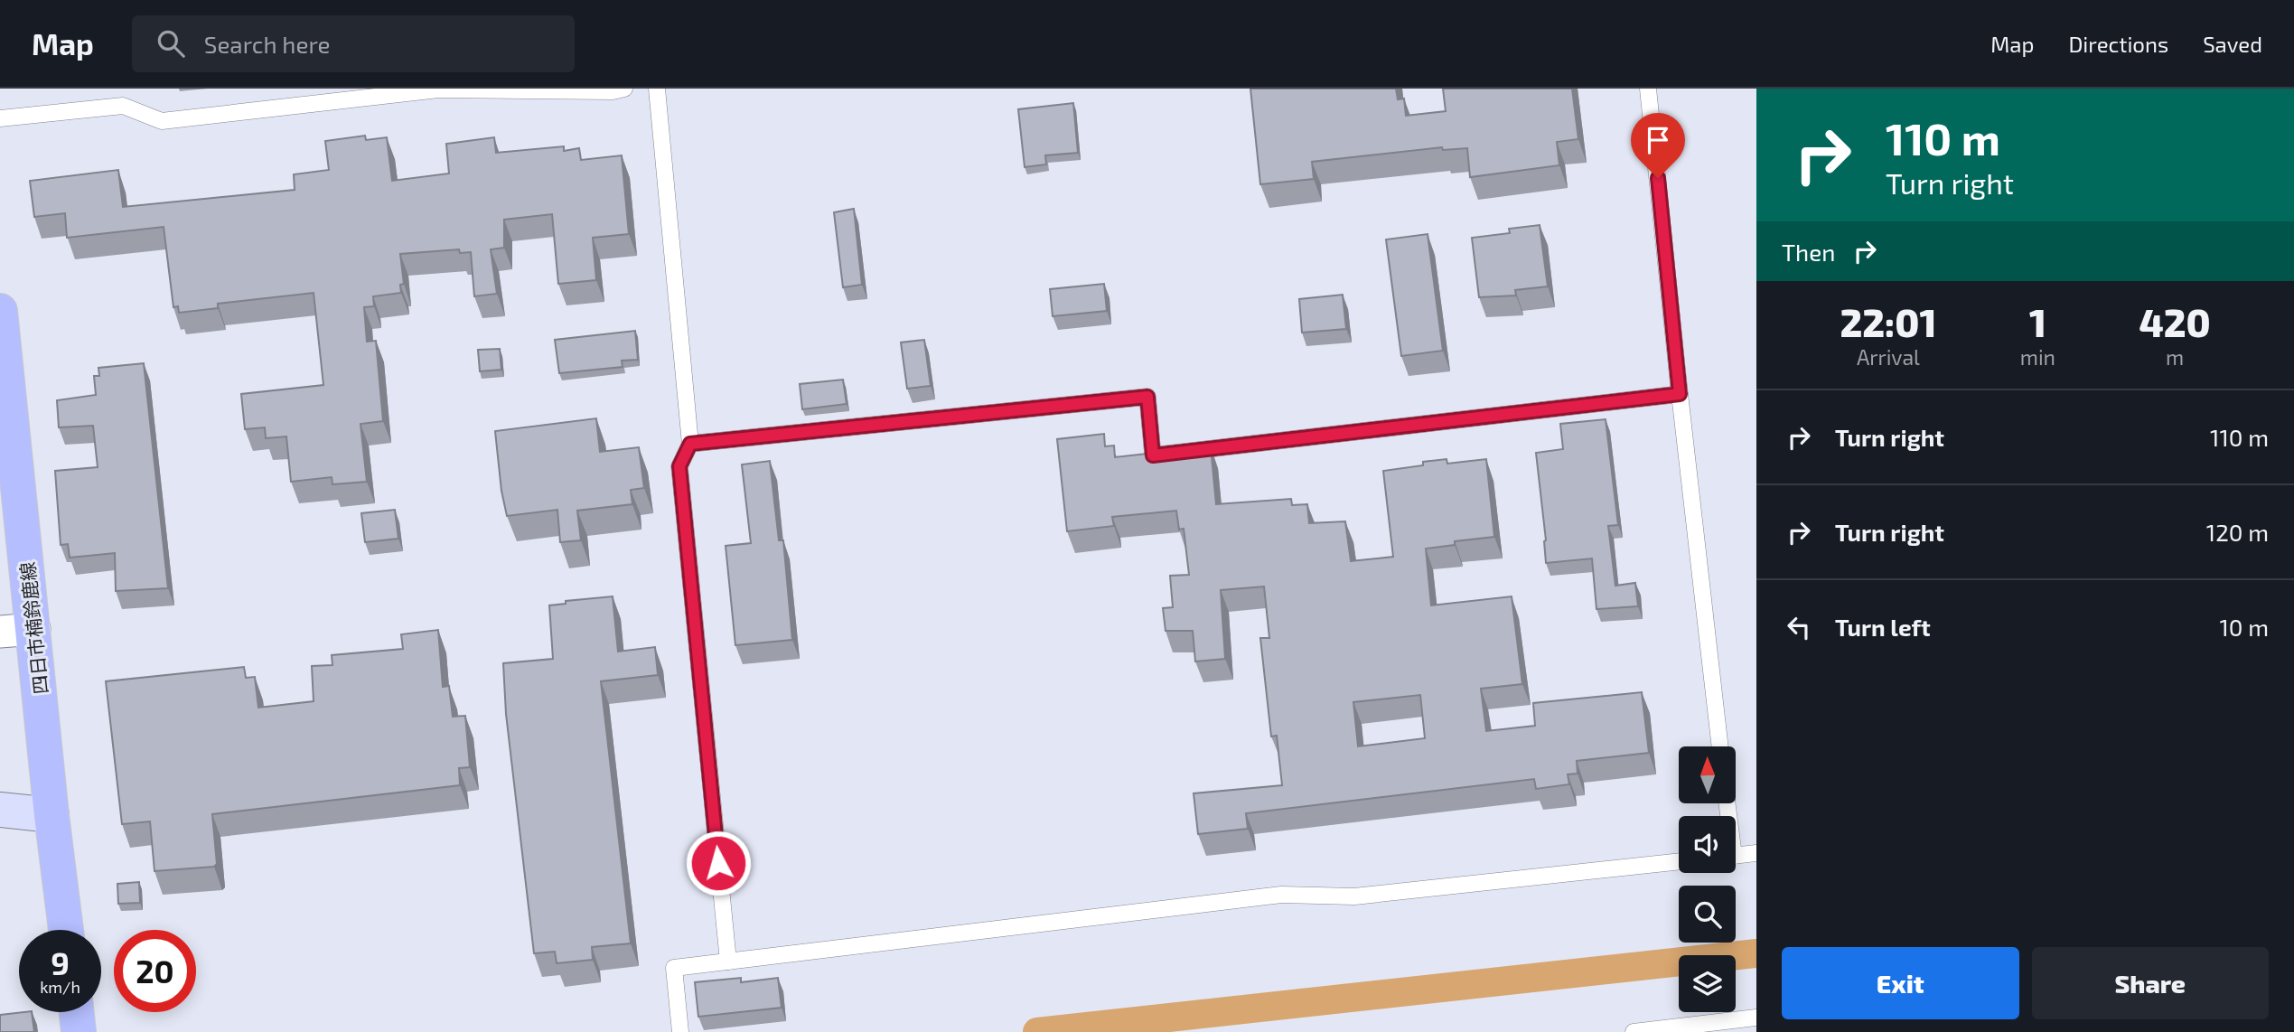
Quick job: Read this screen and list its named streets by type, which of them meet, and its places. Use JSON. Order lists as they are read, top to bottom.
{
  "streets": {
    "main road": ["四日市楠鈴鹿線"]
  },
  "north": "top",
  "page": {
    "header": "Map",
    "search": "Search here",
    "nav": ["Map", "Directions", "Saved"],
    "turn": ["110 m", "Turn right"],
    "then": "Then",
    "eta": [
      "22:01",
      "Arrival",
      "1",
      "min",
      "420",
      "m"
    ],
    "list": [
      {
        "name": "Turn right",
        "value": "110 m"
      },
      {
        "name": "Turn right",
        "value": "120 m"
      },
      {
        "name": "Turn left",
        "value": "10 m"
      }
    ],
    "speed": "9 km/h",
    "limit": "20",
    "buttons": ["Exit", "Share"]
  }
}
